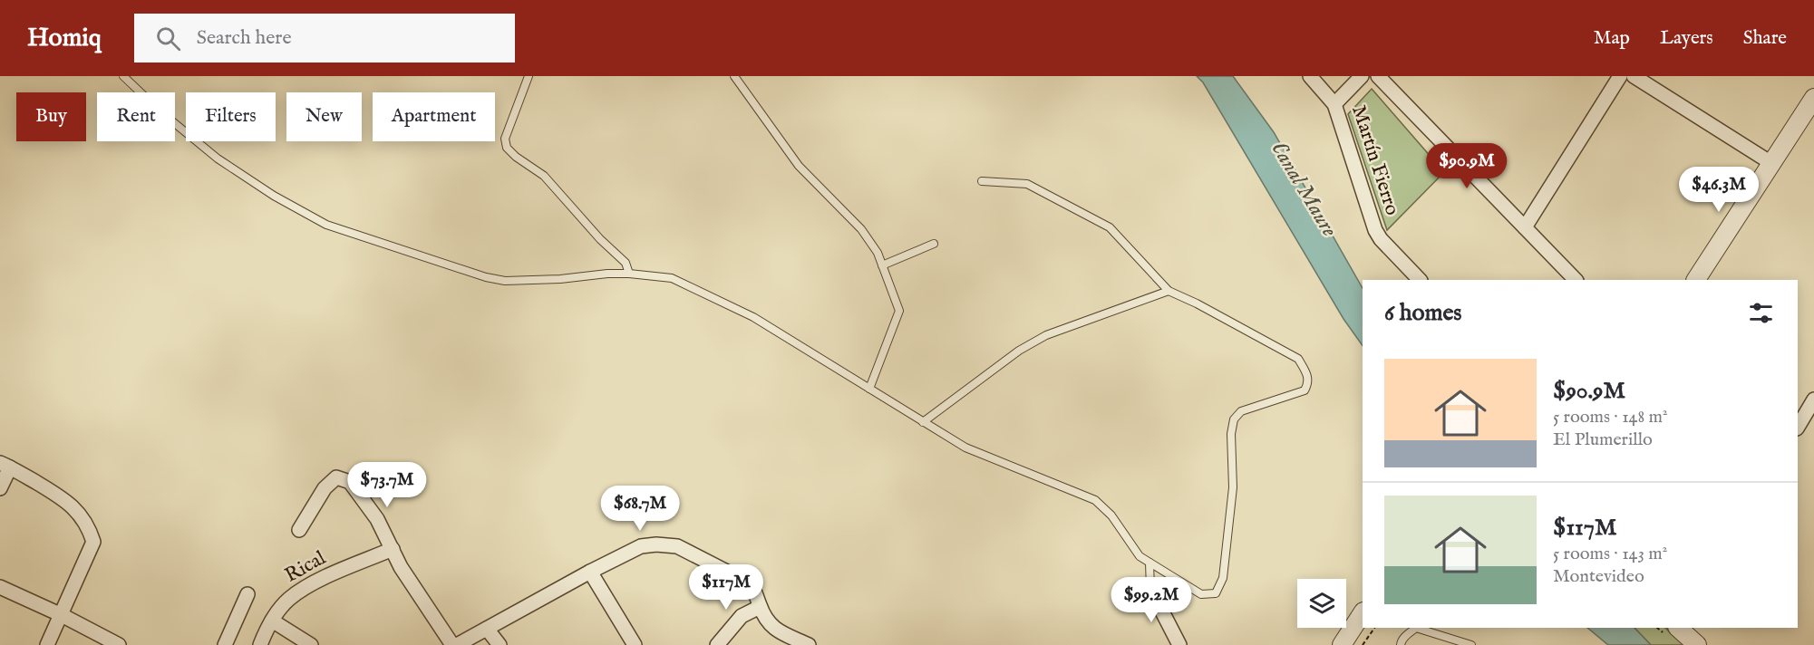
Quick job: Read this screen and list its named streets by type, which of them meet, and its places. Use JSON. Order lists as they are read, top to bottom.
{
  "streets": {
    "street": ["Martín Fierro", "Rical"]
  },
  "water": ["Canal Maure"],
  "page": {
    "header": "Homiq",
    "search": "Search here",
    "nav": ["Map", "Layers", "Share"],
    "chip": [
      "Buy",
      "Rent",
      "Filters",
      "New",
      "Apartment"
    ],
    "price": [
      "$90.9M",
      "$46.3M",
      "$73.7M",
      "$68.7M",
      "$117M",
      "$99.2M"
    ],
    "heading": "6 homes",
    "list": [
      {
        "name": "$90.9M",
        "note": "5 rooms · 148 m² · El Plumerillo"
      },
      {
        "name": "$117M",
        "note": "5 rooms · 143 m² · Montevideo"
      }
    ]
  }
}
